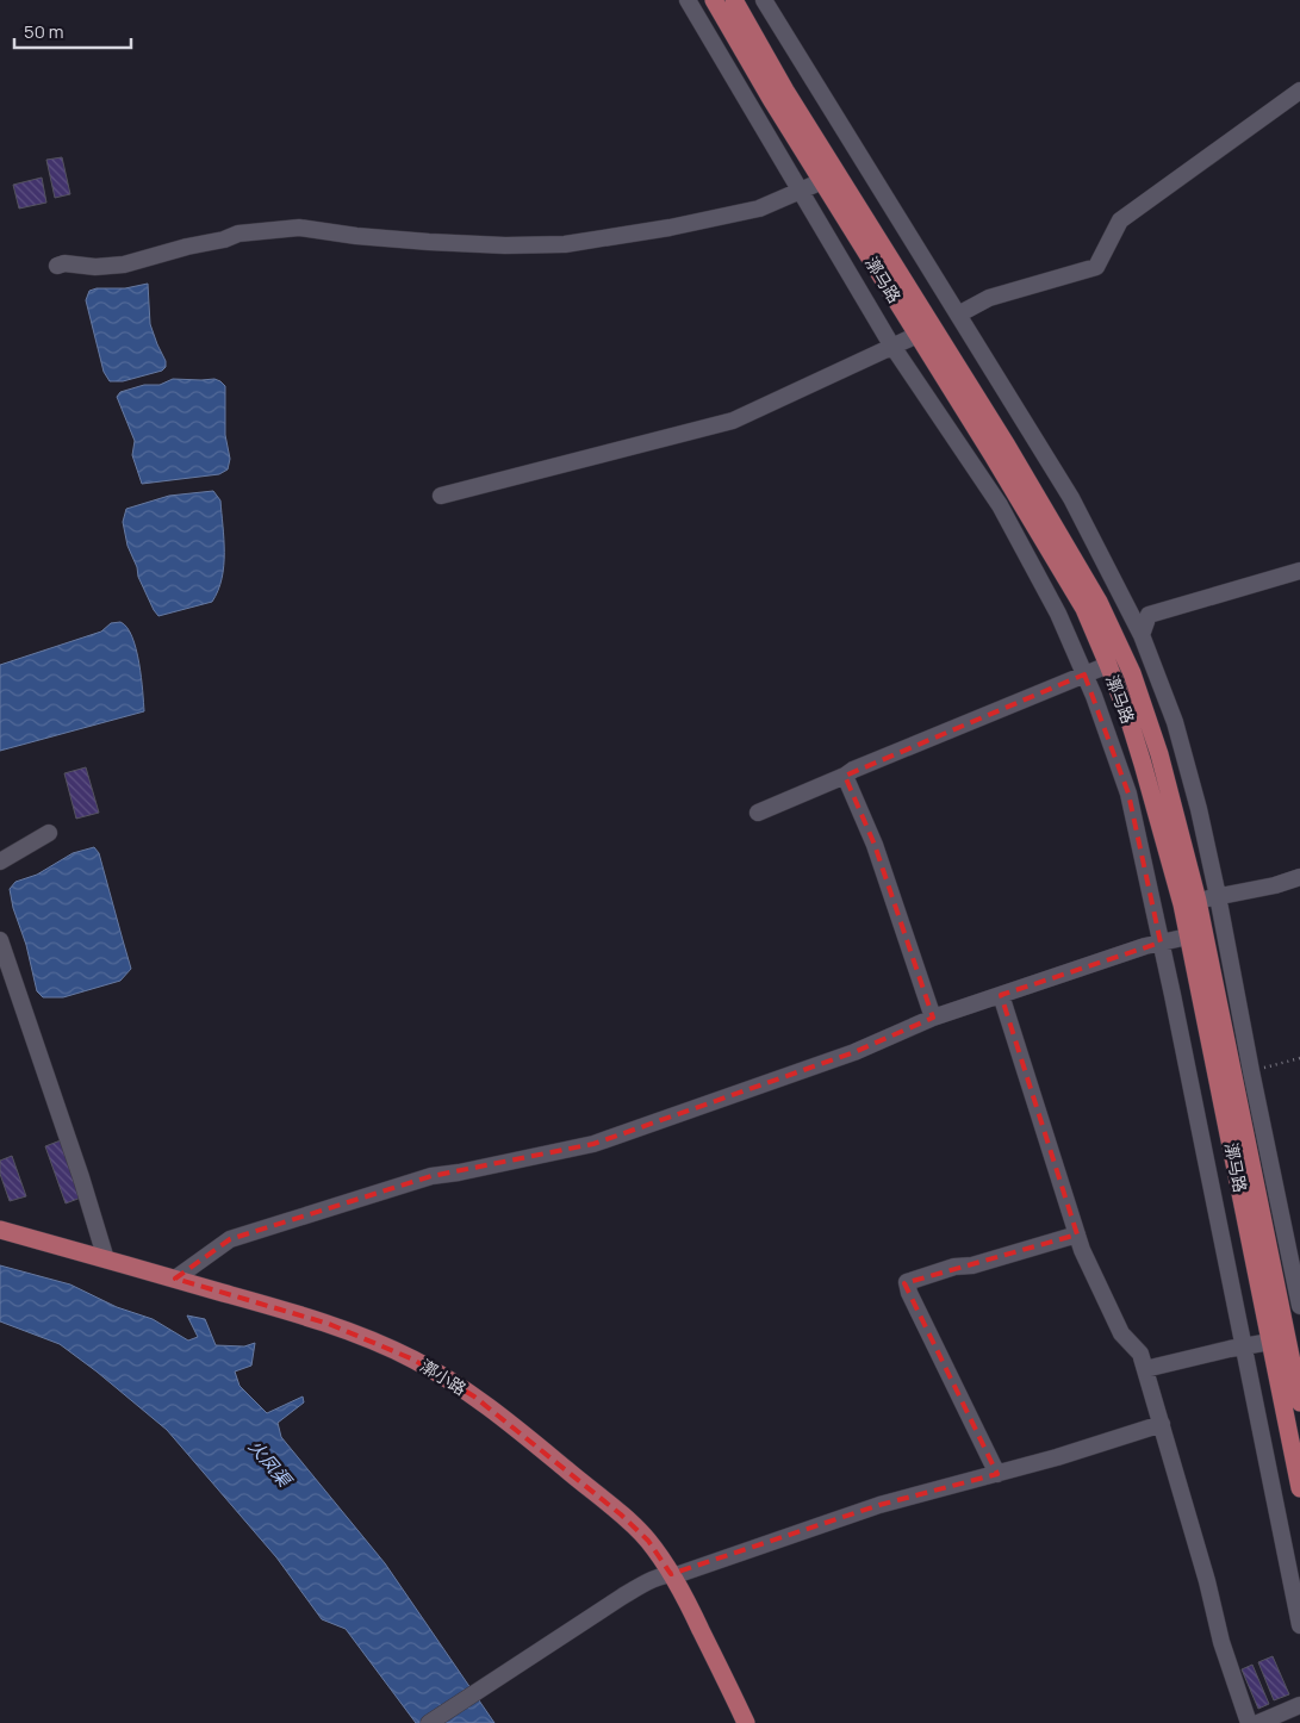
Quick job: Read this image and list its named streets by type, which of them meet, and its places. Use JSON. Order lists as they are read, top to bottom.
{
  "streets": {
    "main road": ["漷马路", "漷小路"]
  },
  "water": ["火凤渠"],
  "scale_bar": "50 m"
}
